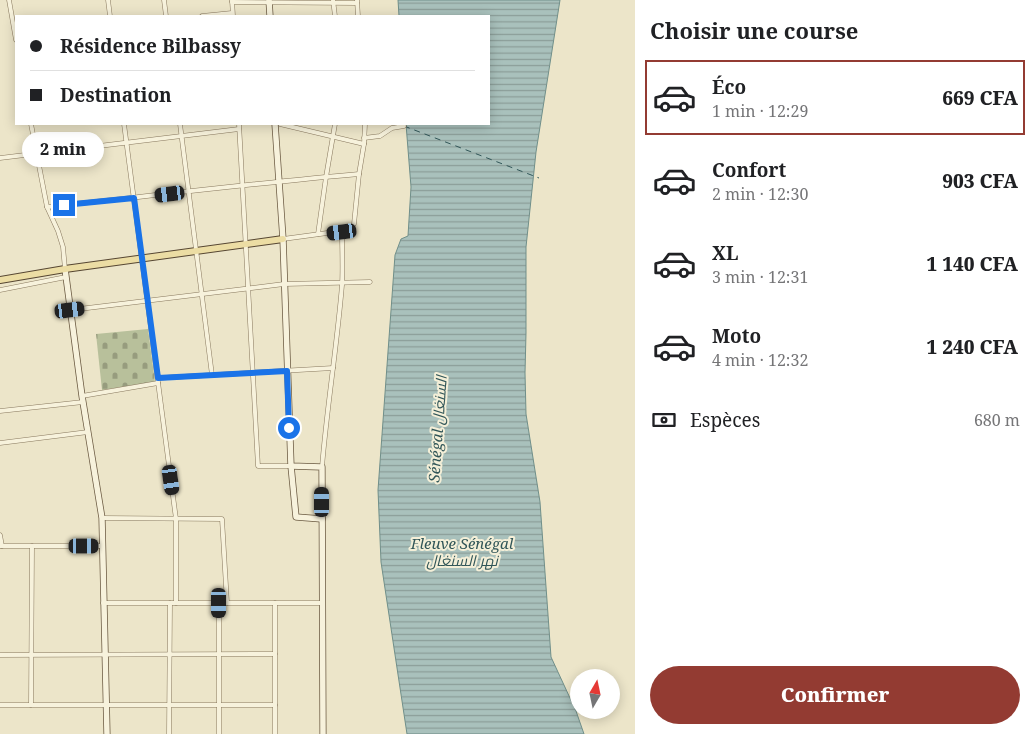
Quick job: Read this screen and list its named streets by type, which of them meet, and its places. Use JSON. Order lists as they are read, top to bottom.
{
  "water": ["Sénégal السنغال", "Fleuve Sénégal نهر السنغال"],
  "north": "top",
  "page": {
    "heading": "Choisir une course",
    "banner": ["Résidence Bilbassy", "Destination"],
    "list": [
      {
        "name": "Éco",
        "note": "1 min · 12:29",
        "value": "669 CFA"
      },
      {
        "name": "Confort",
        "note": "2 min · 12:30",
        "value": "903 CFA"
      },
      {
        "name": "XL",
        "note": "3 min · 12:31",
        "value": "1 140 CFA"
      },
      {
        "name": "Moto",
        "note": "4 min · 12:32",
        "value": "1 240 CFA"
      }
    ],
    "bubble": "2 min",
    "pay": ["Espèces", "680 m"],
    "buttons": "Confirmer"
  }
}
